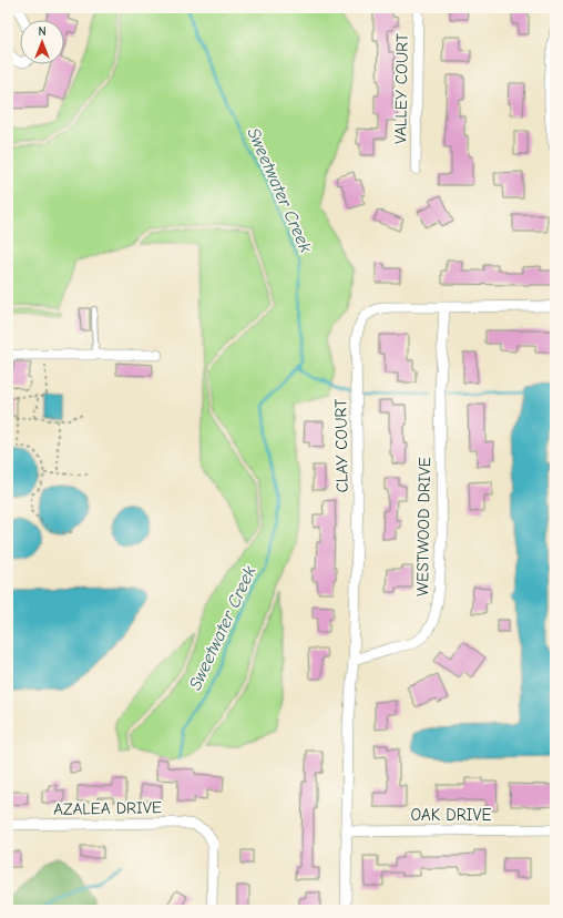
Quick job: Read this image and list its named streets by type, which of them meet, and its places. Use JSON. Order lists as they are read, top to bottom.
{
  "streets": {
    "street": [
      "VALLEY COURT",
      "CLAY COURT",
      "WESTWOOD DRIVE",
      "AZALEA DRIVE",
      "OAK DRIVE"
    ]
  },
  "crossings": [
    ["CLAY COURT", "WESTWOOD DRIVE"]
  ],
  "water": ["Sweetwater Creek"],
  "north": "top"
}
